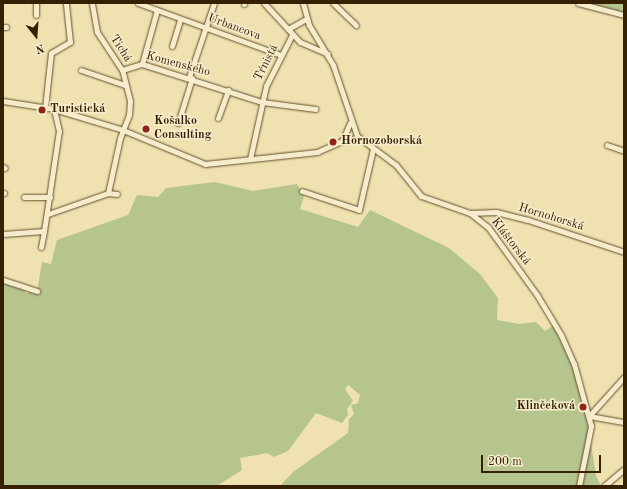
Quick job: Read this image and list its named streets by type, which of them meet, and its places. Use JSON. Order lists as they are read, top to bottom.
{
  "streets": {
    "street": [
      "Urbancova",
      "Tichá",
      "Tŕnistá",
      "Komenského",
      "Hornohorská",
      "Kláštorská"
    ]
  },
  "crossings": [
    ["Urbancova", "Tŕnistá"],
    ["Tichá", "Komenského"],
    ["Tŕnistá", "Komenského"],
    ["Hornohorská", "Kláštorská"]
  ],
  "places": [
    "Turistická",
    "Košalko Consulting",
    "Hornozoborská",
    "Klinčeková"
  ],
  "scale_bar": "200 m",
  "north": "bottom"
}
